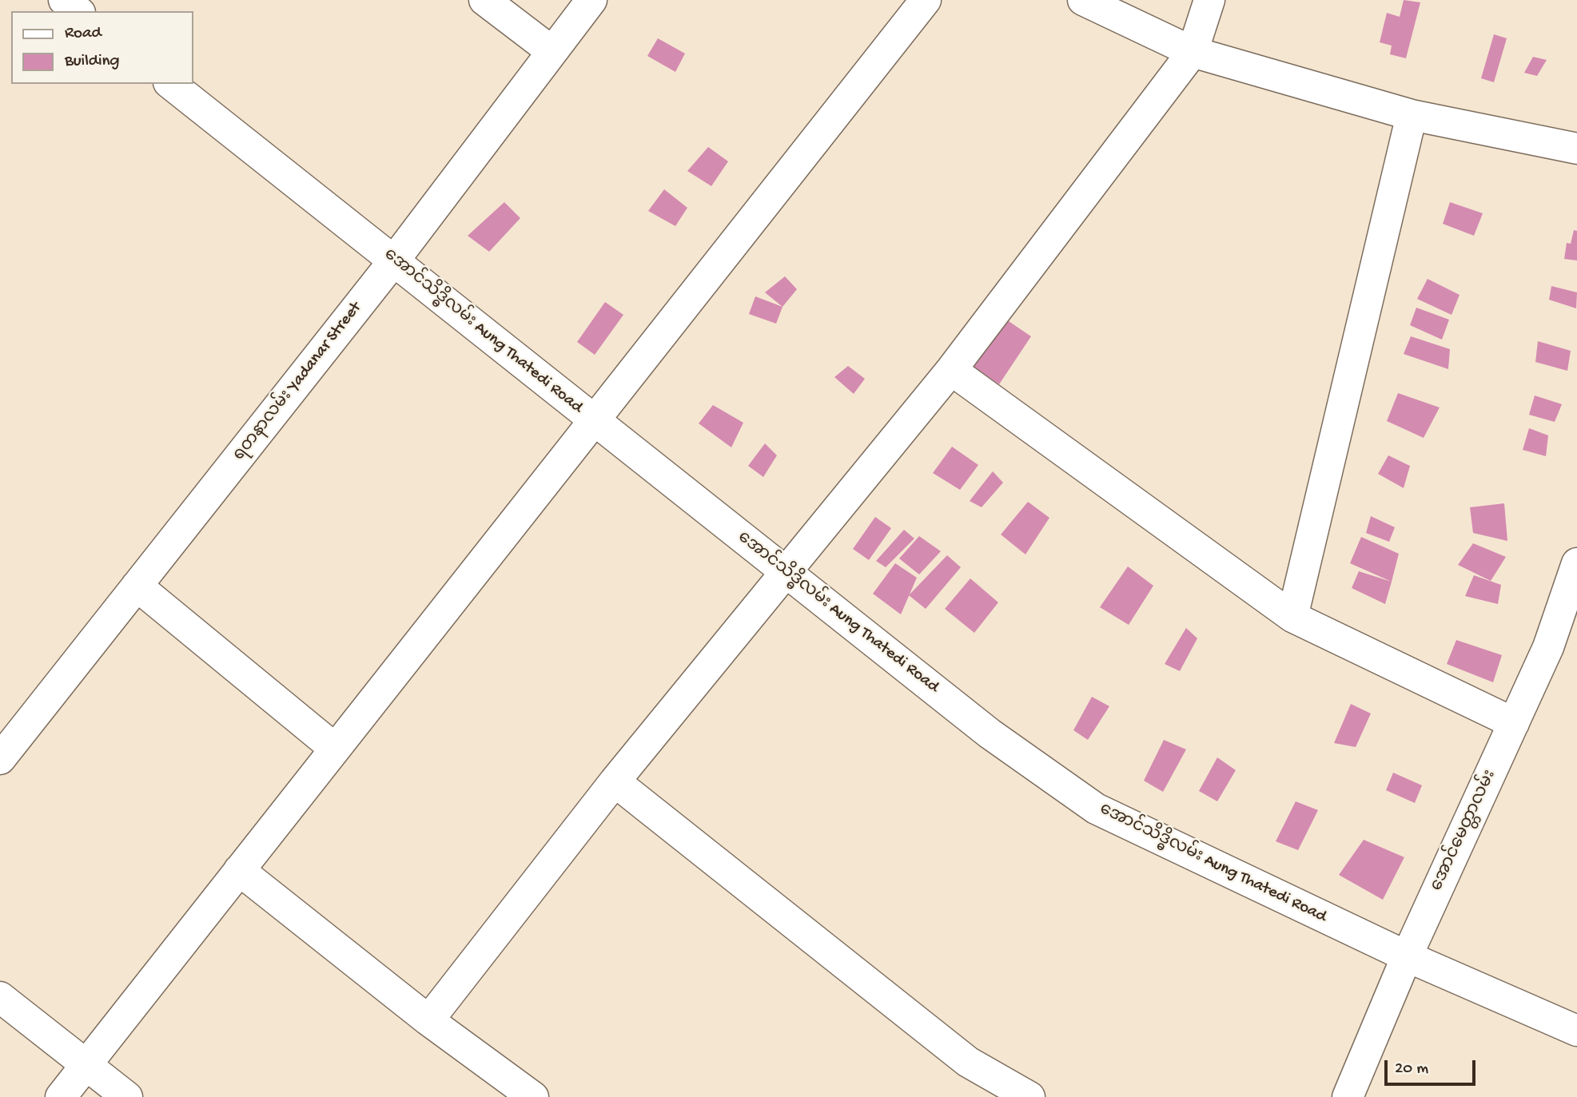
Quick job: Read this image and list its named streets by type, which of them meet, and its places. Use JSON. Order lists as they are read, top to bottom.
{
  "streets": {
    "street": ["အောင်သိဒ္ဓိလမ်း Aung Thatedi Road", "ရတနာလမ်း Yadanar Street", "အောင်မေတ္တာလမ်း"]
  },
  "crossings": [
    ["အောင်သိဒ္ဓိလမ်း Aung Thatedi Road", "ရတနာလမ်း Yadanar Street"],
    ["အောင်သိဒ္ဓိလမ်း Aung Thatedi Road", "အောင်မေတ္တာလမ်း"]
  ],
  "legend": ["Road", "Building"],
  "scale_bar": "20 m"
}
